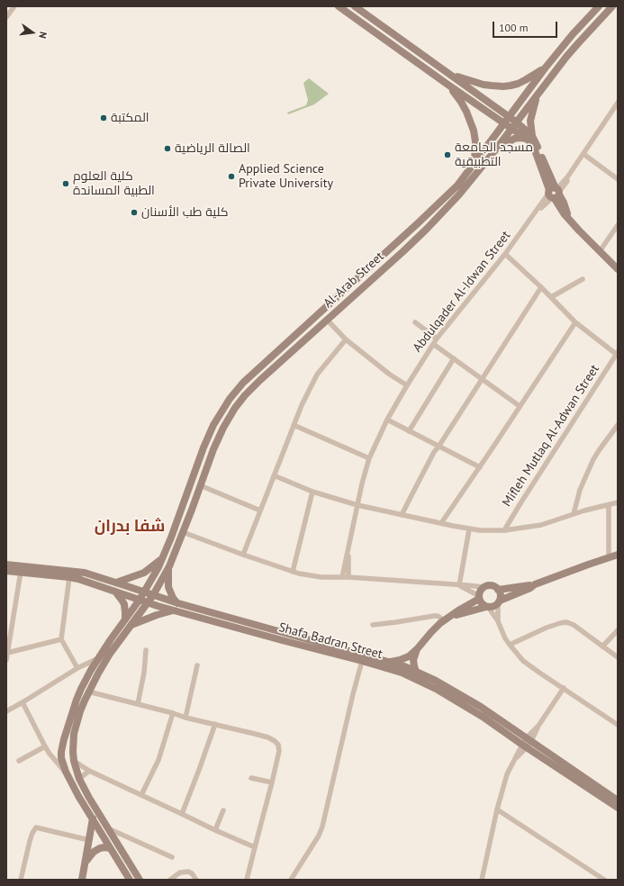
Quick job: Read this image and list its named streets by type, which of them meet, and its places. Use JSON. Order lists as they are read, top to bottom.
{
  "streets": {
    "main road": ["Al-Arab Street", "Shafa Badran Street"],
    "street": ["Abdulqader Al-Idwan Street", "Mifleh Mutlaq Al-Adwan Street"]
  },
  "crossings": [
    ["Al-Arab Street", "Shafa Badran Street"]
  ],
  "districts": ["شفا بدران"],
  "places": [
    "المكتبة",
    "الصالة الرياضية",
    "مسجد الجامعة التطبيقية",
    "Applied Science Private University",
    "كلية العلوم الطبية المساندة",
    "كلية طب الأسنان"
  ],
  "scale_bar": "100 m",
  "north": "right"
}
